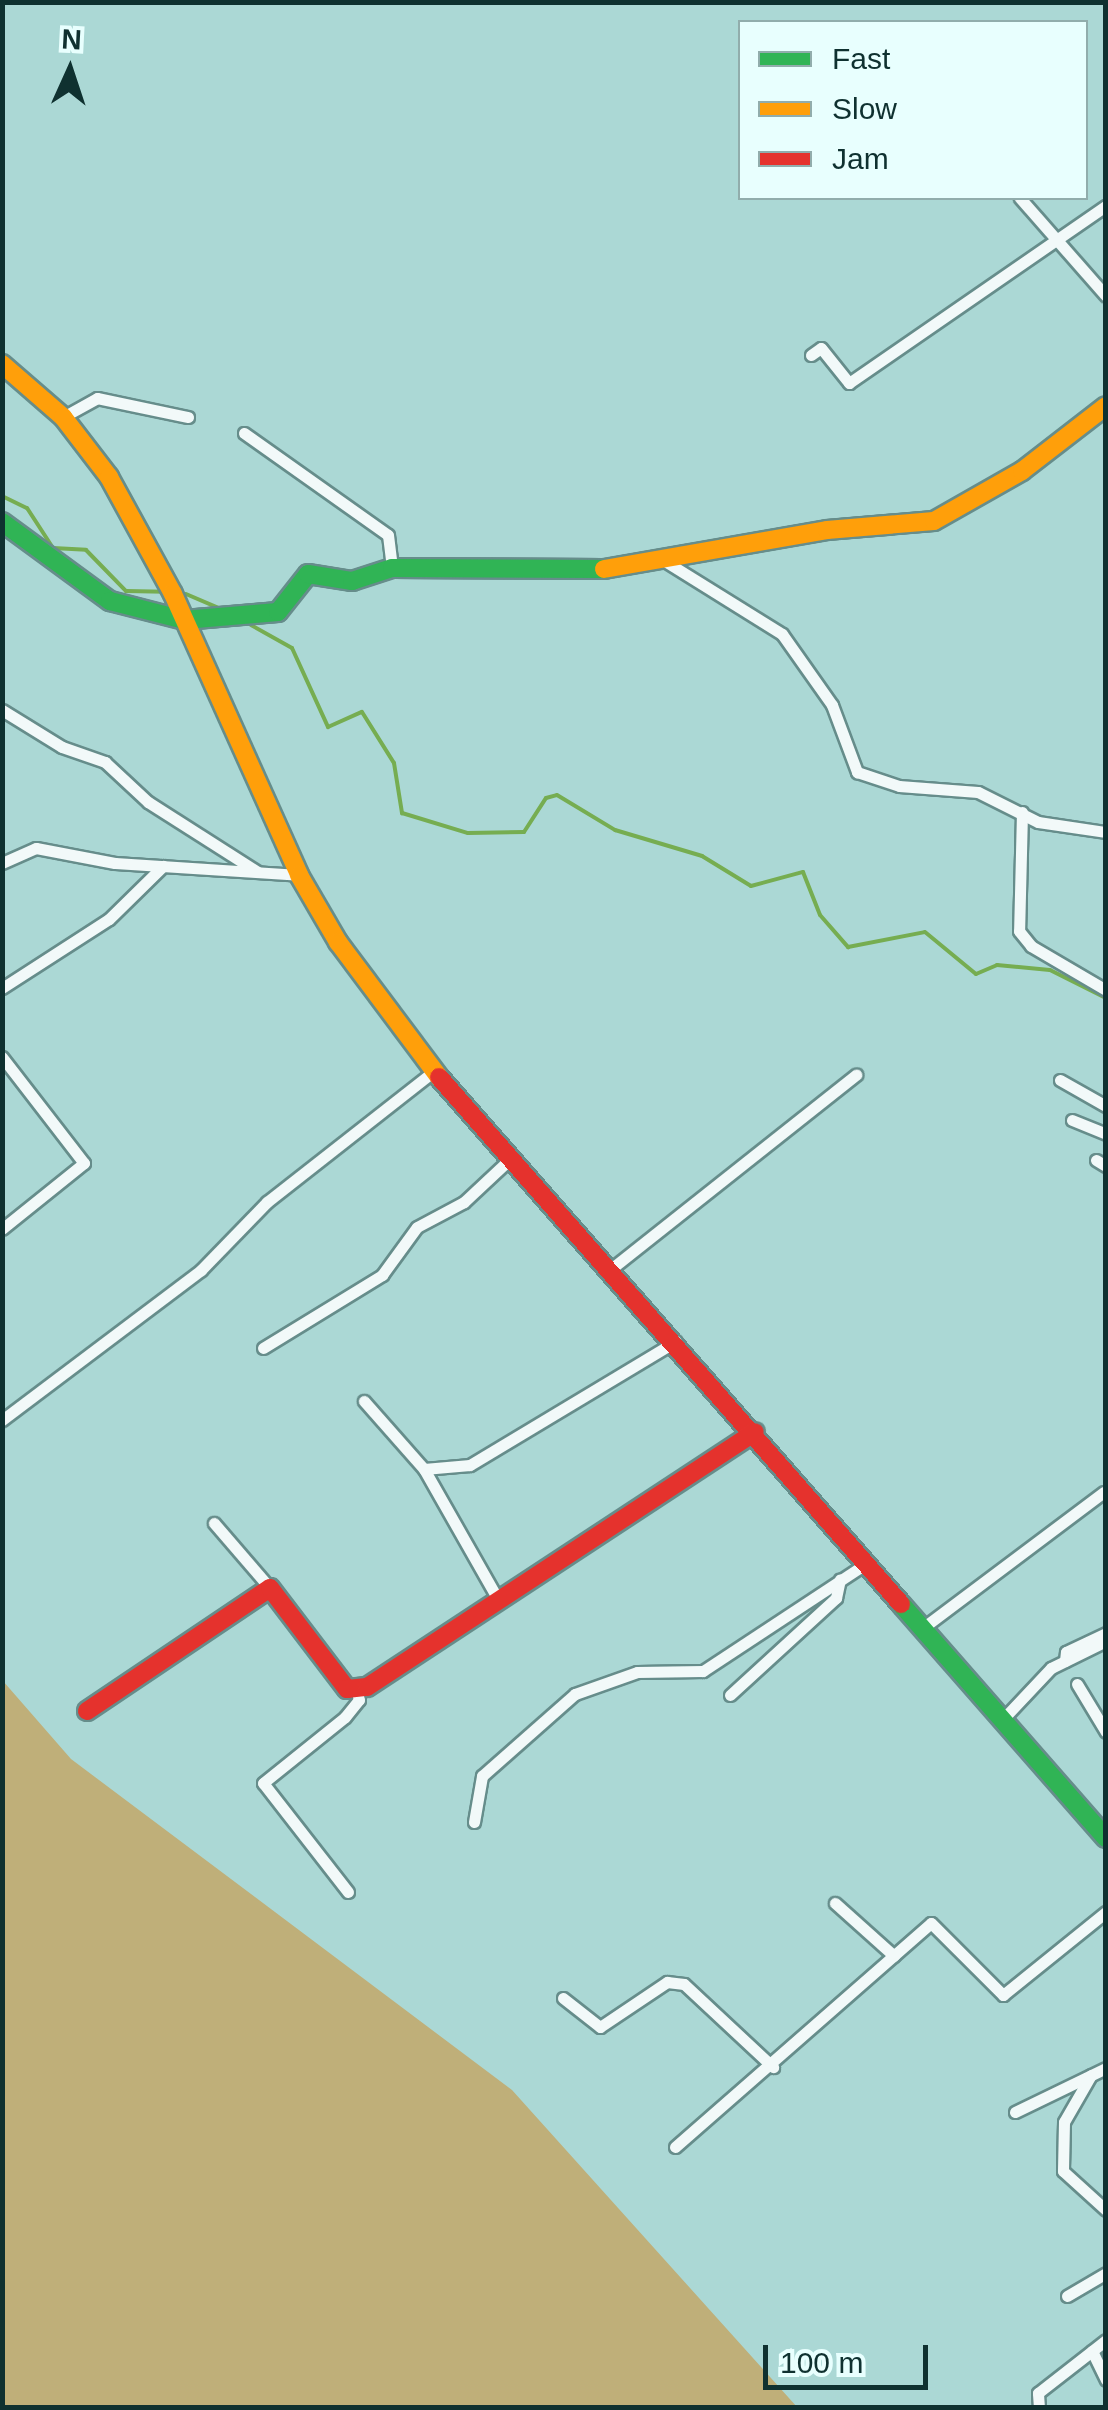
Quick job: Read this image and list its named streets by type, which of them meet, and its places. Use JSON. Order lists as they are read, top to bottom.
{
  "legend": ["Fast", "Slow", "Jam"],
  "scale_bar": "100 m",
  "north": "top"
}
